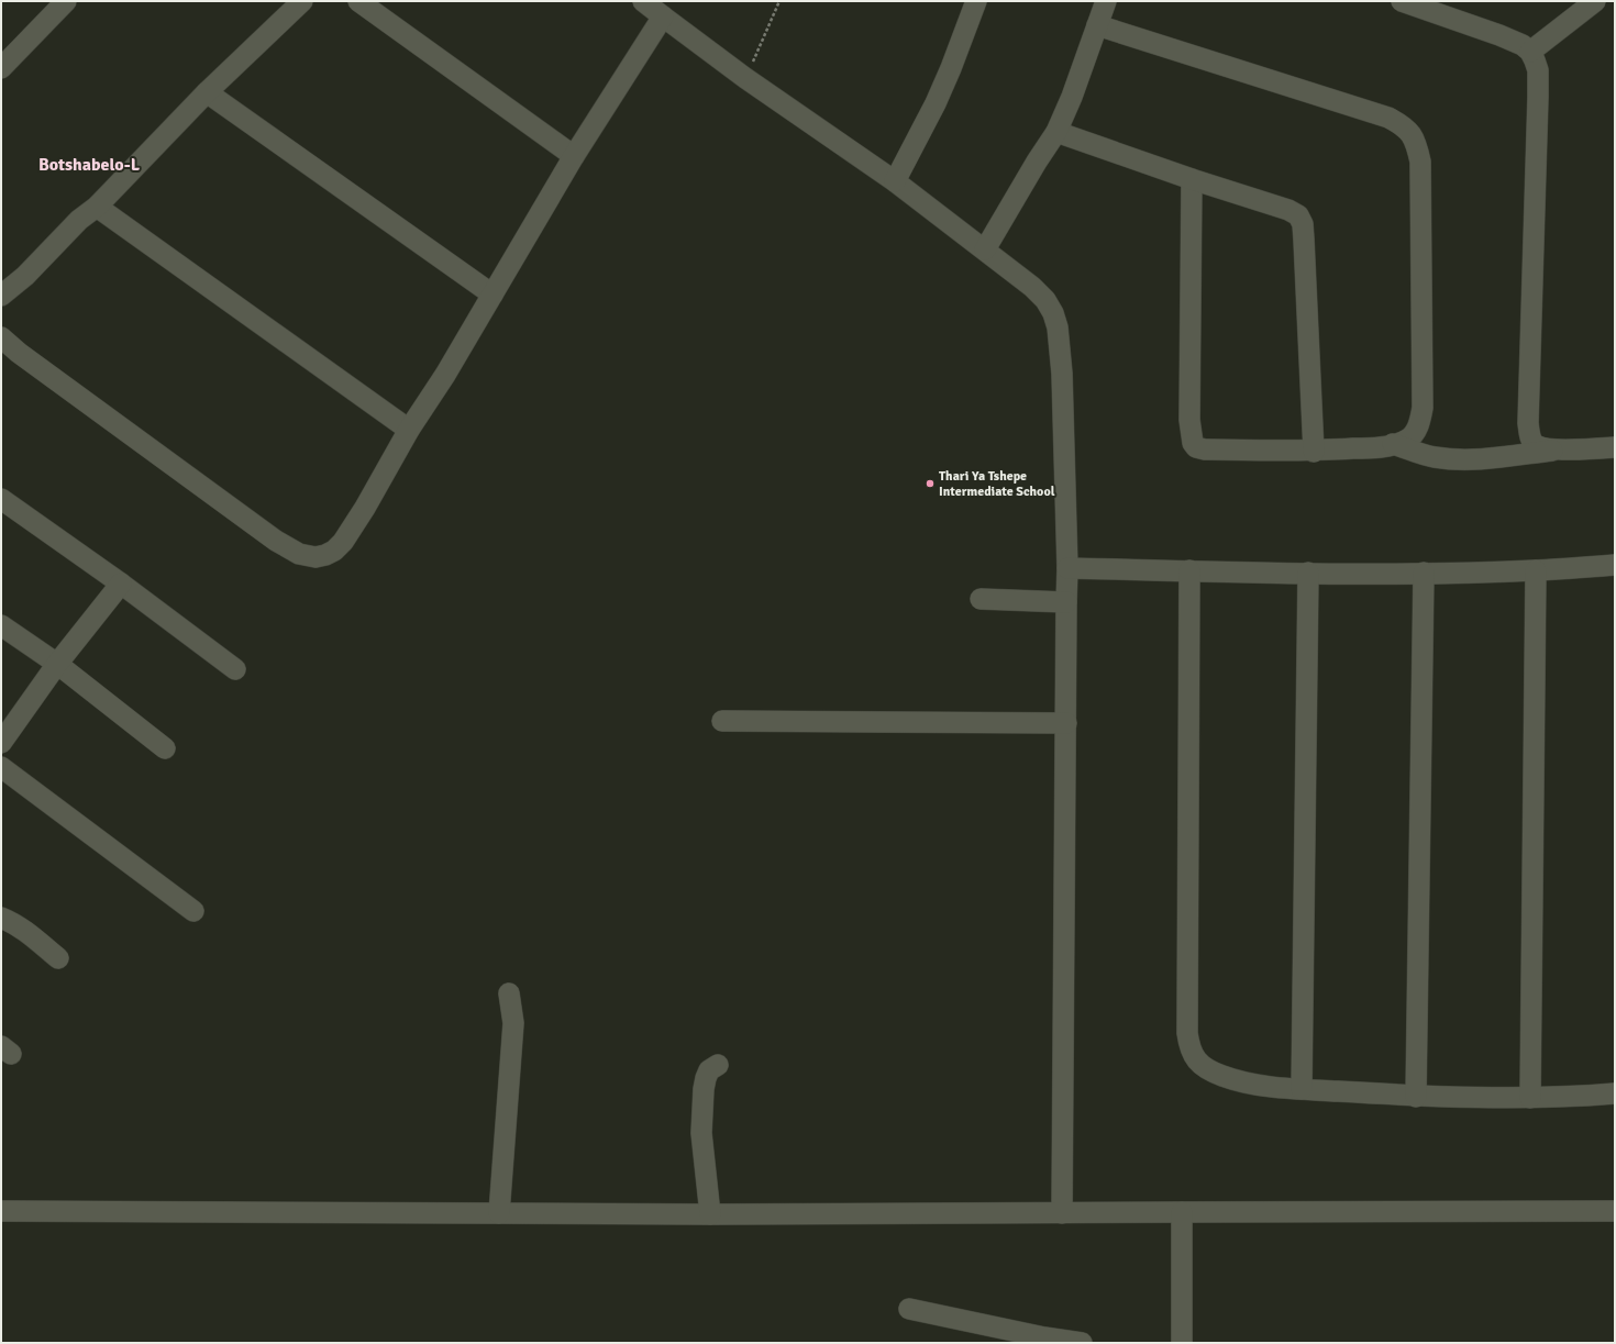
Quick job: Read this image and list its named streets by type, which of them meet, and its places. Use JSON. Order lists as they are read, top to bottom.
{
  "districts": ["Botshabelo-L"],
  "places": ["Thari Ya Tshepe Intermediate School"]
}
